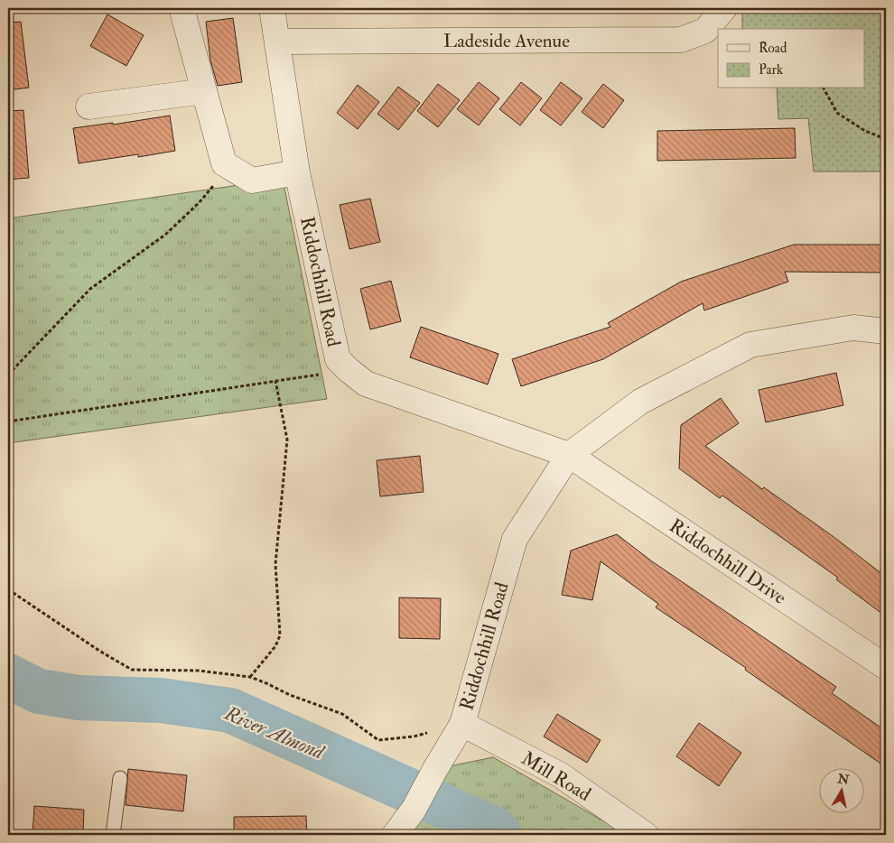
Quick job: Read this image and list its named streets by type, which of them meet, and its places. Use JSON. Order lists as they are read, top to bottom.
{
  "streets": {
    "street": [
      "Ladeside Avenue",
      "Riddochhill Road",
      "Riddochhill Drive",
      "Mill Road"
    ]
  },
  "crossings": [
    ["Ladeside Avenue", "Riddochhill Road"],
    ["Riddochhill Road", "Riddochhill Drive"],
    ["Riddochhill Road", "Mill Road"]
  ],
  "water": ["River Almond"],
  "legend": ["Road", "Park"],
  "north": "top"
}
